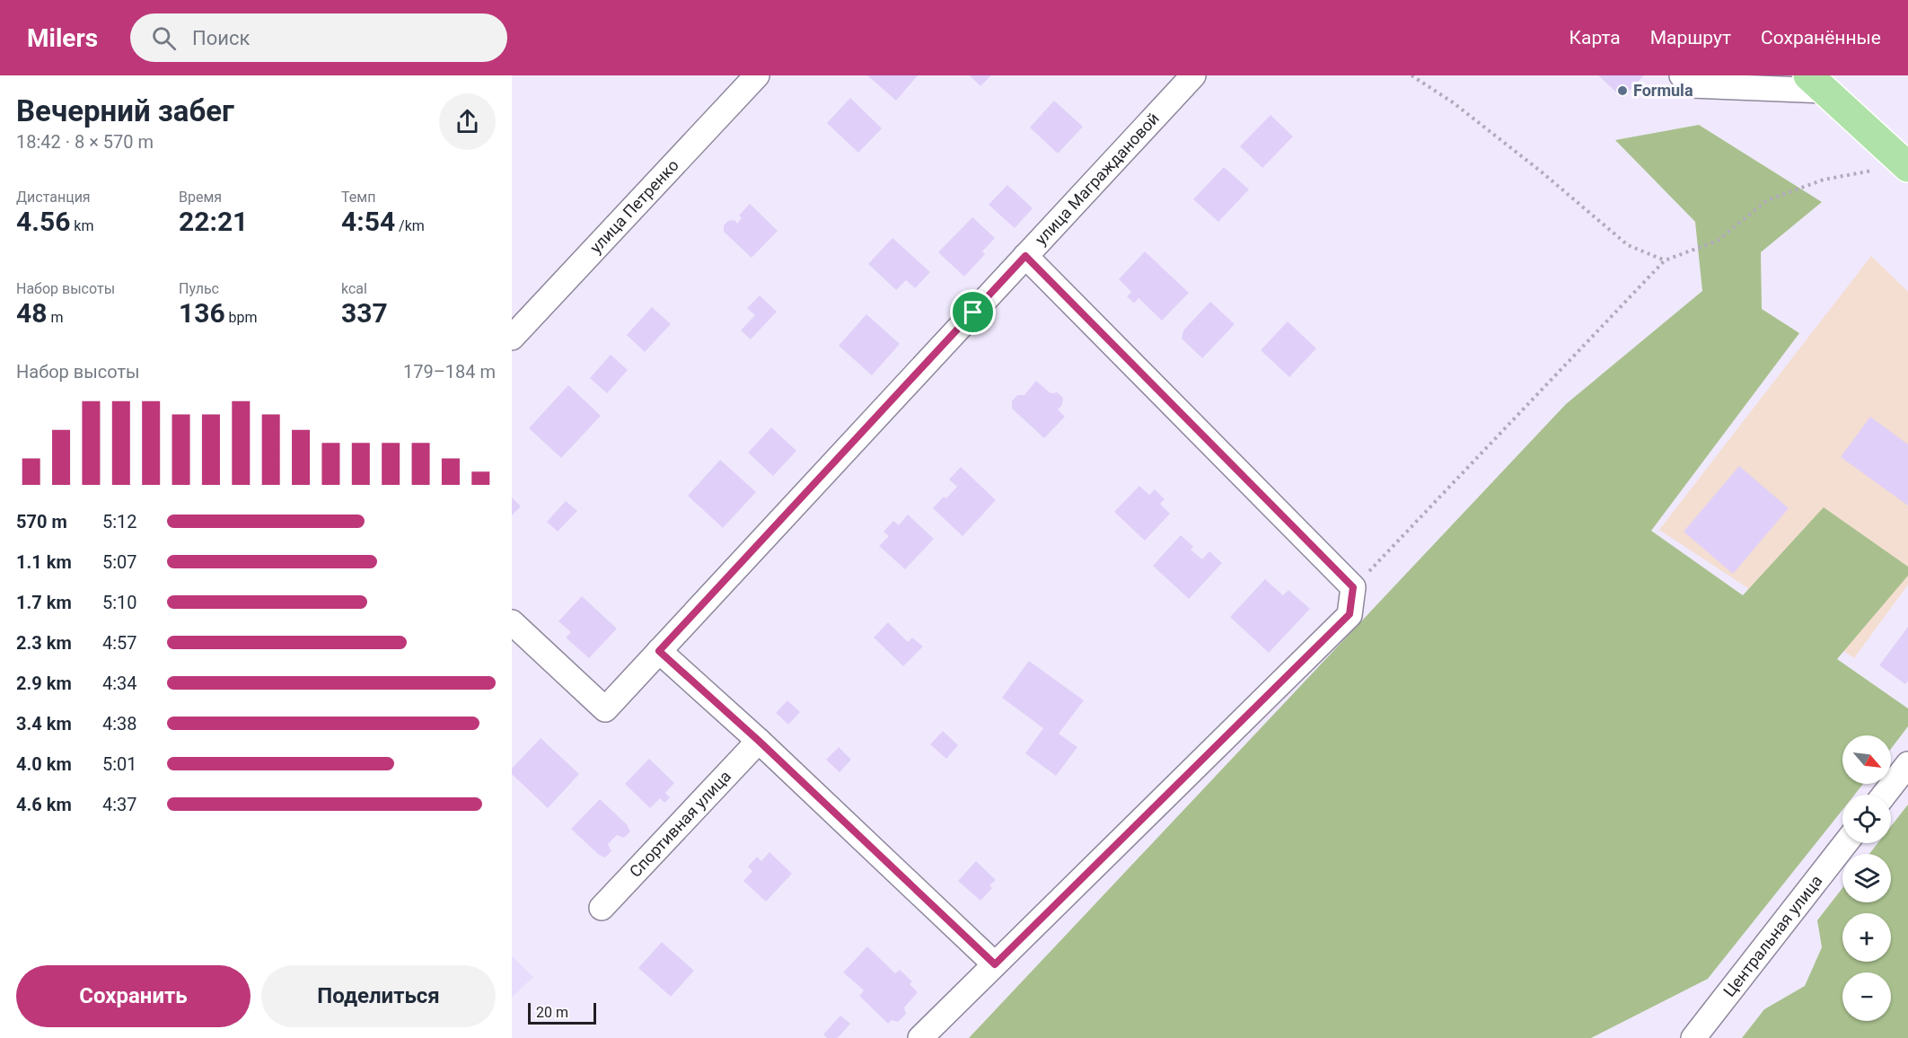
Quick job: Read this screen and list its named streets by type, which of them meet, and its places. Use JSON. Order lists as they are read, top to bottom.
{
  "streets": {
    "street": [
      "улица Маграждановой",
      "улица Петренко",
      "Спортивная улица",
      "Центральная улица"
    ]
  },
  "places": ["Formula"],
  "scale_bar": "20 m",
  "north": "bottom right",
  "page": {
    "header": "Milers",
    "search": "Поиск",
    "nav": ["Карта", "Маршрут", "Сохранённые"],
    "heading": ["Вечерний забег", "18:42 · 8 × 570 m"],
    "stats": [
      ["Дистанция", "4.56 km"],
      ["Время", "22:21"],
      ["Темп", "4:54 /km"],
      ["Набор высоты", "48 m"],
      ["Пульс", "136 bpm"],
      ["kcal", "337"]
    ],
    "chart": ["Набор высоты", "179–184 m"],
    "list": [
      {
        "name": "570 m",
        "note": "5:12"
      },
      {
        "name": "1.1 km",
        "note": "5:07"
      },
      {
        "name": "1.7 km",
        "note": "5:10"
      },
      {
        "name": "2.3 km",
        "note": "4:57"
      },
      {
        "name": "2.9 km",
        "note": "4:34"
      },
      {
        "name": "3.4 km",
        "note": "4:38"
      },
      {
        "name": "4.0 km",
        "note": "5:01"
      },
      {
        "name": "4.6 km",
        "note": "4:37"
      }
    ],
    "map_buttons": ["+", "−"],
    "buttons": ["Сохранить", "Поделиться"],
    "scale": "20 m"
  }
}
